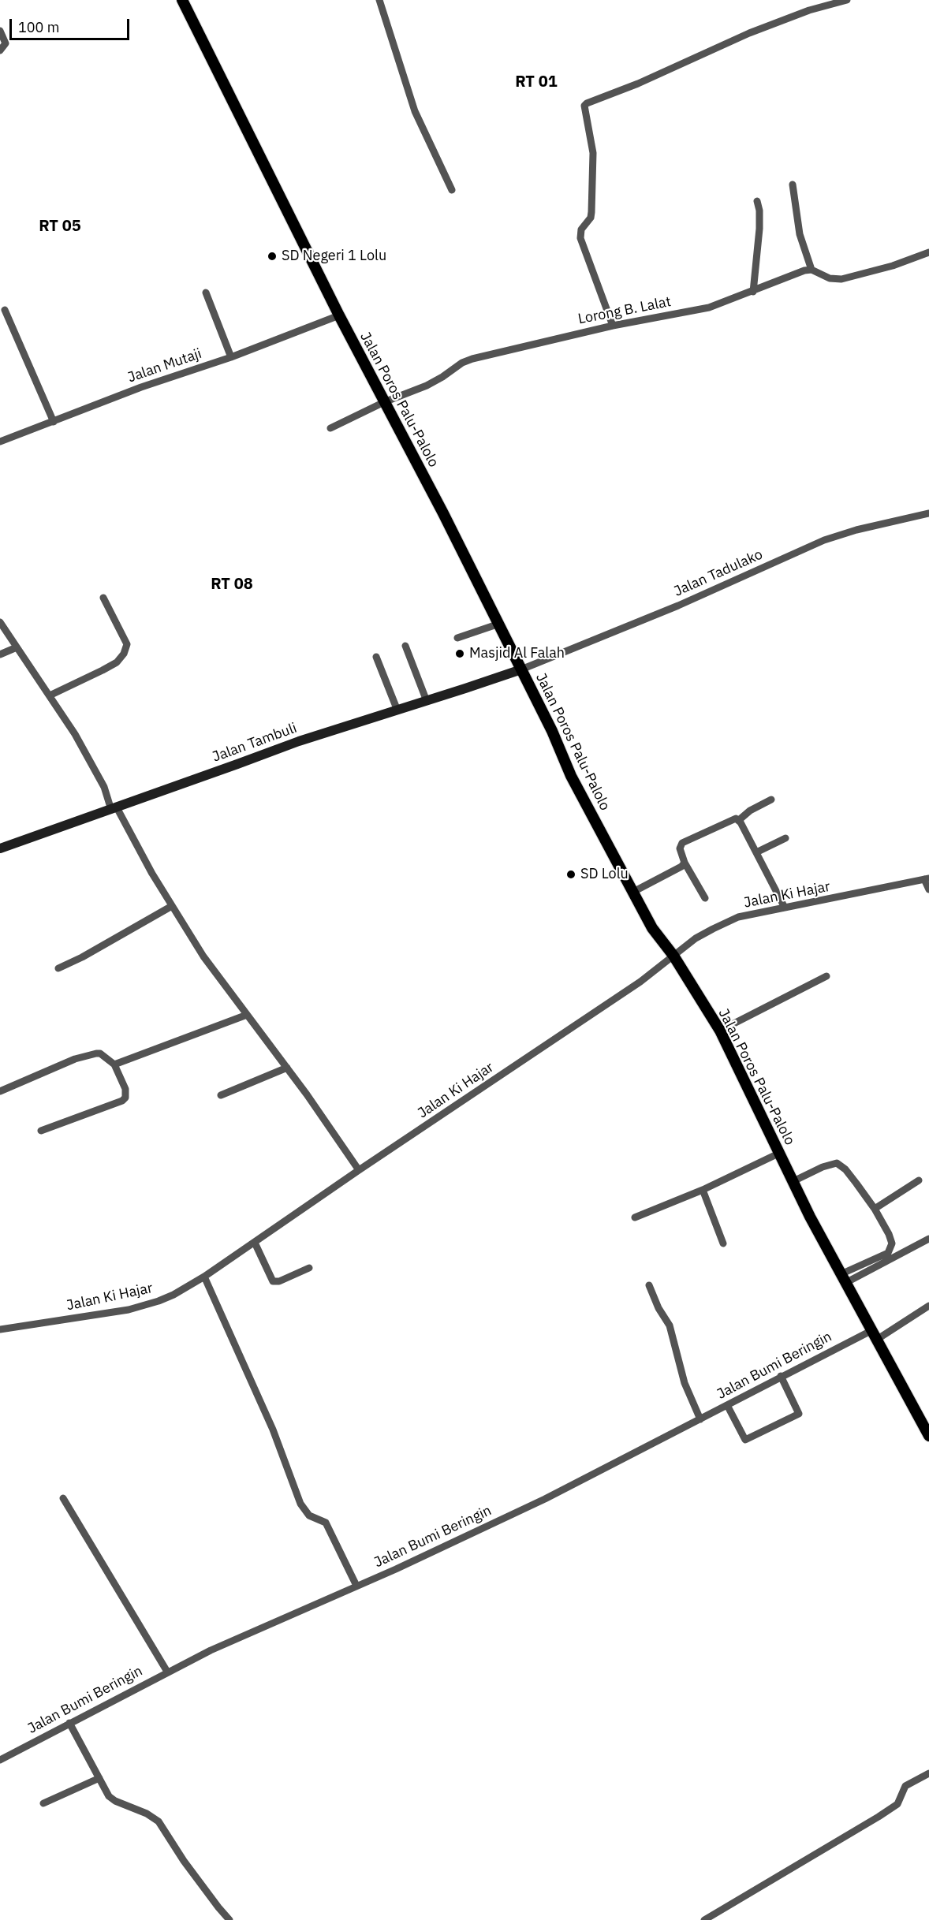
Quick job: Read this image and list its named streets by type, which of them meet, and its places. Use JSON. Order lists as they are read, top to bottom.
{
  "streets": {
    "main road": ["Jalan Poros Palu-Palolo"],
    "street": [
      "Lorong B. Lalat",
      "Jalan Mutaji",
      "Jalan Tadulako",
      "Jalan Tambuli",
      "Jalan Ki Hajar",
      "Jalan Bumi Beringin"
    ]
  },
  "crossings": [
    ["Lorong B. Lalat", "Jalan Poros Palu-Palolo"],
    ["Jalan Mutaji", "Jalan Poros Palu-Palolo"],
    ["Jalan Poros Palu-Palolo", "Jalan Tadulako"],
    ["Jalan Poros Palu-Palolo", "Jalan Tambuli"],
    ["Jalan Poros Palu-Palolo", "Jalan Ki Hajar"],
    ["Jalan Poros Palu-Palolo", "Jalan Bumi Beringin"],
    ["Jalan Tadulako", "Jalan Tambuli"]
  ],
  "districts": ["RT 01", "RT 05", "RT 08"],
  "places": ["SD Negeri 1 Lolu", "Masjid Al Falah", "SD Lolu"],
  "scale_bar": "100 m"
}
